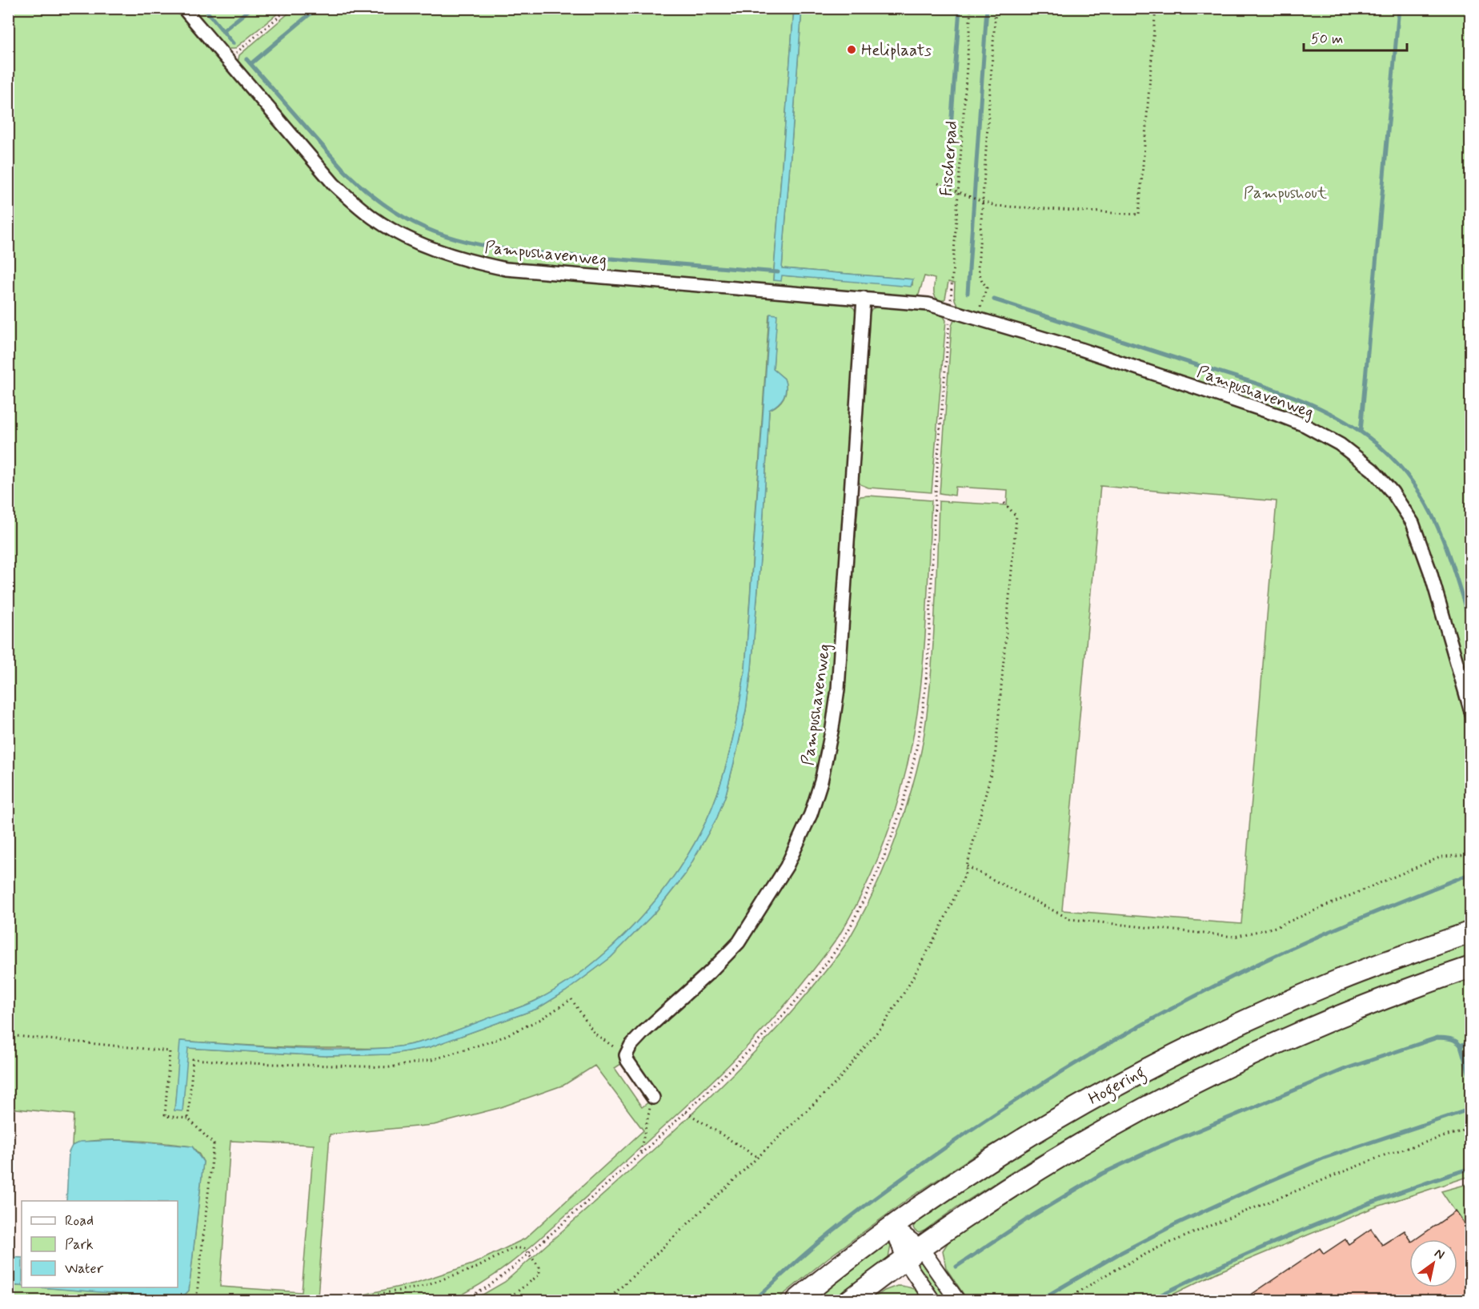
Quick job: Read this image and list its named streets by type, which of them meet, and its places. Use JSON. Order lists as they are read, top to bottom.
{
  "streets": {
    "highway": ["Hogering"],
    "street": ["Pampushavenweg"],
    "path": ["Fischerpad"]
  },
  "crossings": [
    ["Fischerpad", "Pampushavenweg"]
  ],
  "parks": ["Pampushout"],
  "places": ["Heliplaats"],
  "legend": ["Road", "Park", "Water"],
  "scale_bar": "50 m",
  "north": "top right"
}
